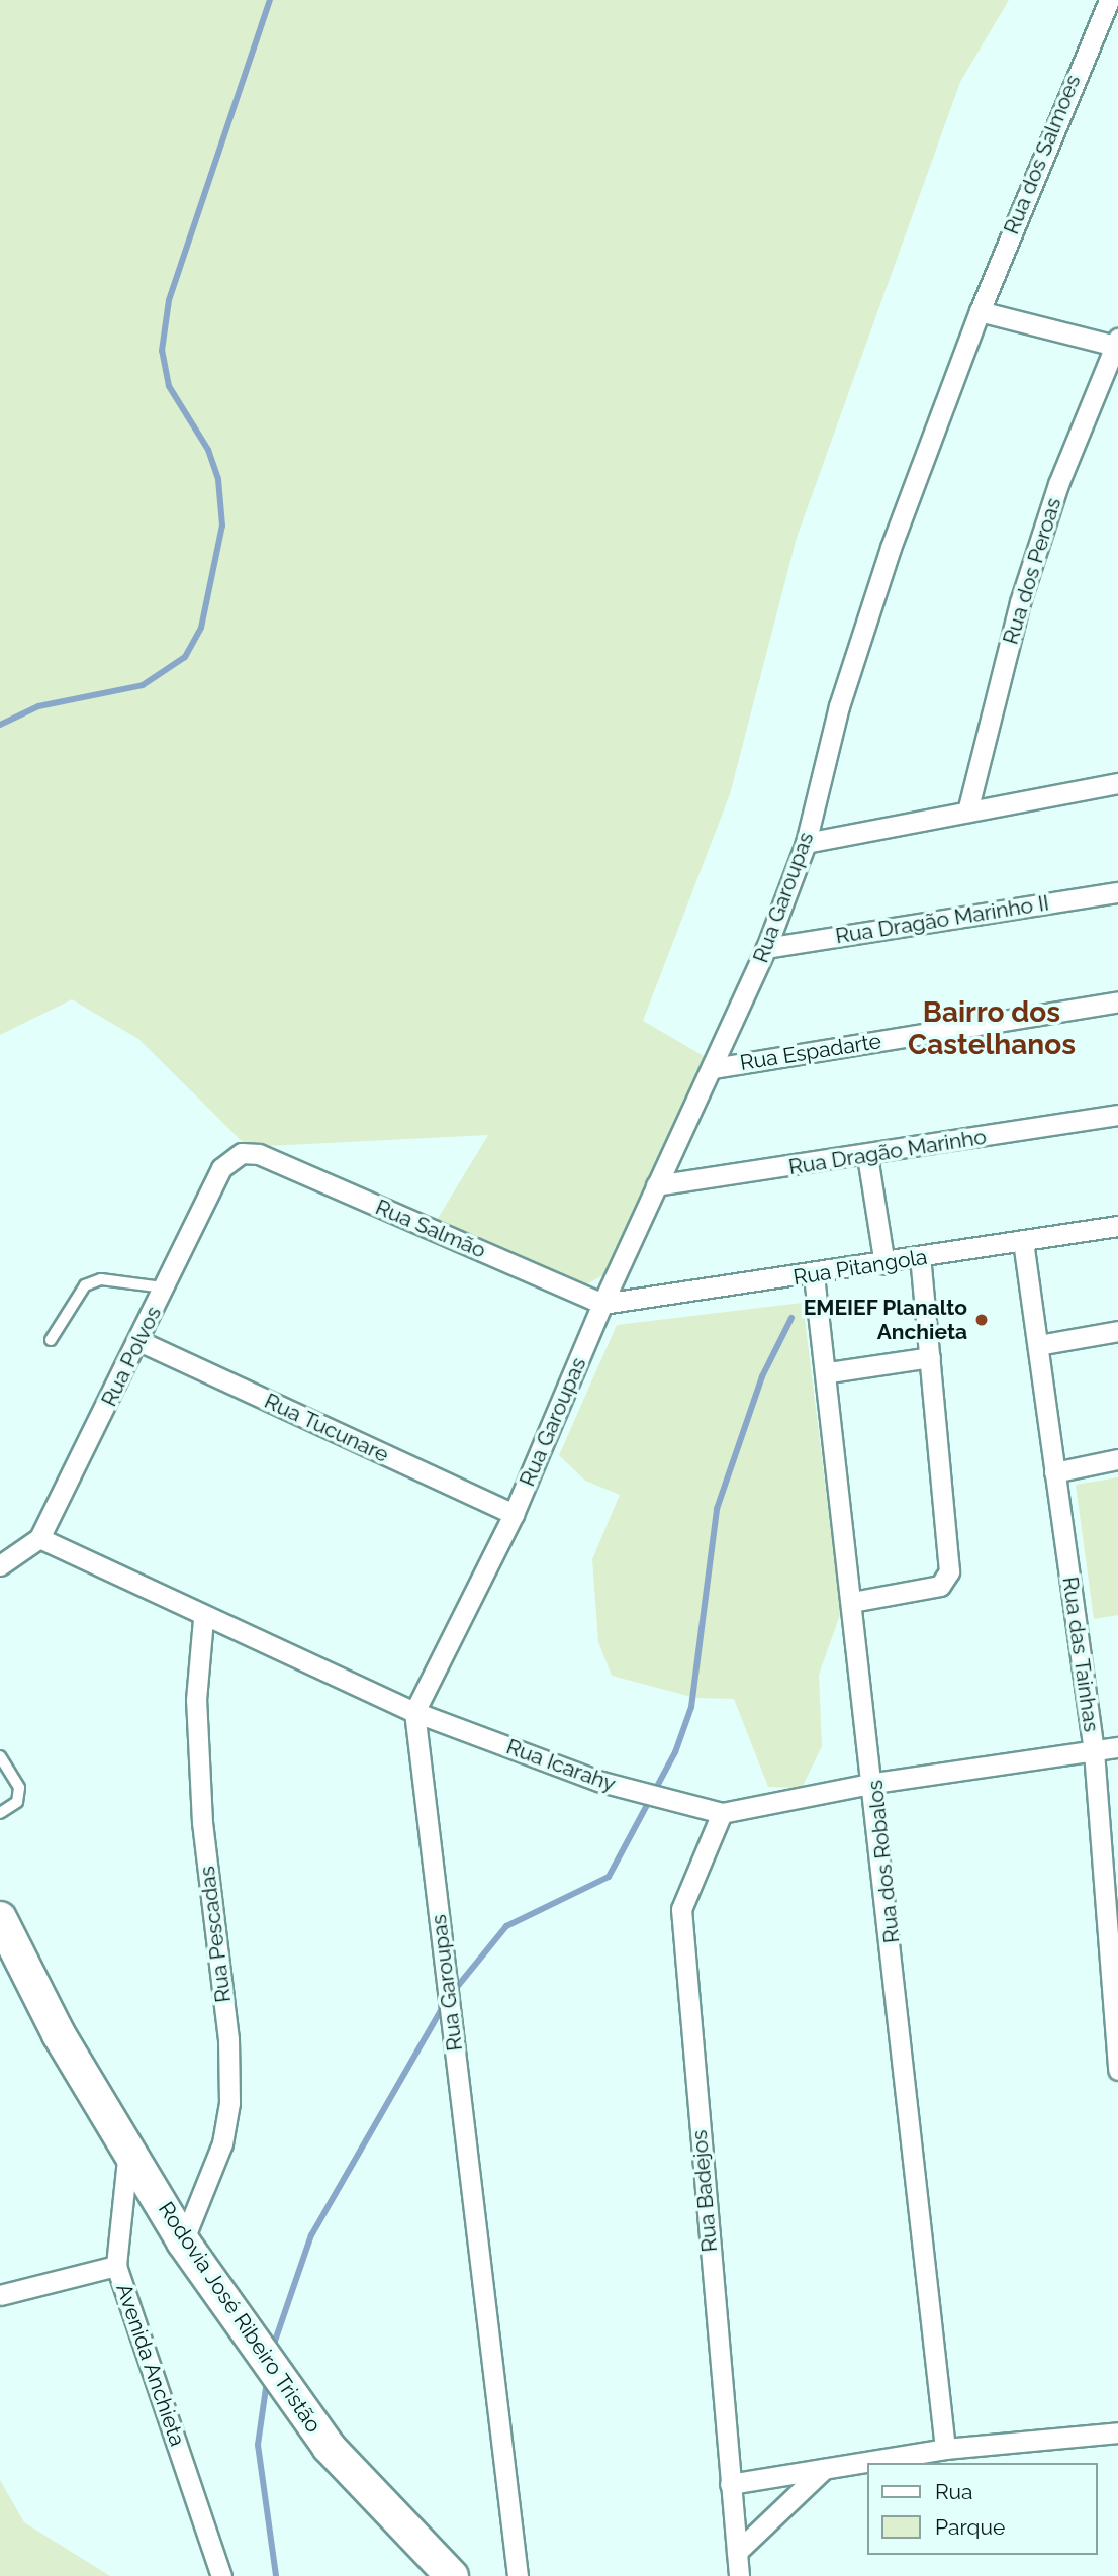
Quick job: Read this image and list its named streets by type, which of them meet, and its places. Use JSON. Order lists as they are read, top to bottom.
{
  "streets": {
    "main road": ["Rodovia José Ribeiro Tristão"],
    "street": [
      "Rua dos Salmoes",
      "Rua dos Peroas",
      "Rua Garoupas",
      "Rua Dragão Marinho II",
      "Rua Espadarte",
      "Rua Dragão Marinho",
      "Rua Salmão",
      "Rua Pitangola",
      "Rua Polvos",
      "Rua Tucunare",
      "Rua das Tainhas",
      "Rua Icarahy",
      "Rua dos Robalos",
      "Rua Pescadas",
      "Rua Badejos",
      "Avenida Anchieta"
    ]
  },
  "crossings": [
    ["Rua dos Salmoes", "Rua Garoupas"],
    ["Rua Garoupas", "Rua Dragão Marinho II"],
    ["Rua Garoupas", "Rua Espadarte"],
    ["Rua Garoupas", "Rua Dragão Marinho"],
    ["Rua Garoupas", "Rua Salmão"],
    ["Rua Garoupas", "Rua Pitangola"],
    ["Rua Garoupas", "Rua Tucunare"],
    ["Rua Garoupas", "Rua Icarahy"],
    ["Rua Salmão", "Rua Pitangola"],
    ["Rua Salmão", "Rua Polvos"],
    ["Rua Pitangola", "Rua das Tainhas"],
    ["Rua Pitangola", "Rua dos Robalos"],
    ["Rua Polvos", "Rua Tucunare"],
    ["Rua Polvos", "Rua Icarahy"],
    ["Rua das Tainhas", "Rua Icarahy"],
    ["Rua Icarahy", "Rua dos Robalos"],
    ["Rua Icarahy", "Rua Pescadas"],
    ["Rua Icarahy", "Rua Badejos"],
    ["Rua Pescadas", "Rodovia José Ribeiro Tristão"],
    ["Rodovia José Ribeiro Tristão", "Avenida Anchieta"]
  ],
  "districts": ["Bairro dos Castelhanos"],
  "places": ["EMEIEF Planalto Anchieta"],
  "legend": ["Rua", "Parque"]
}
